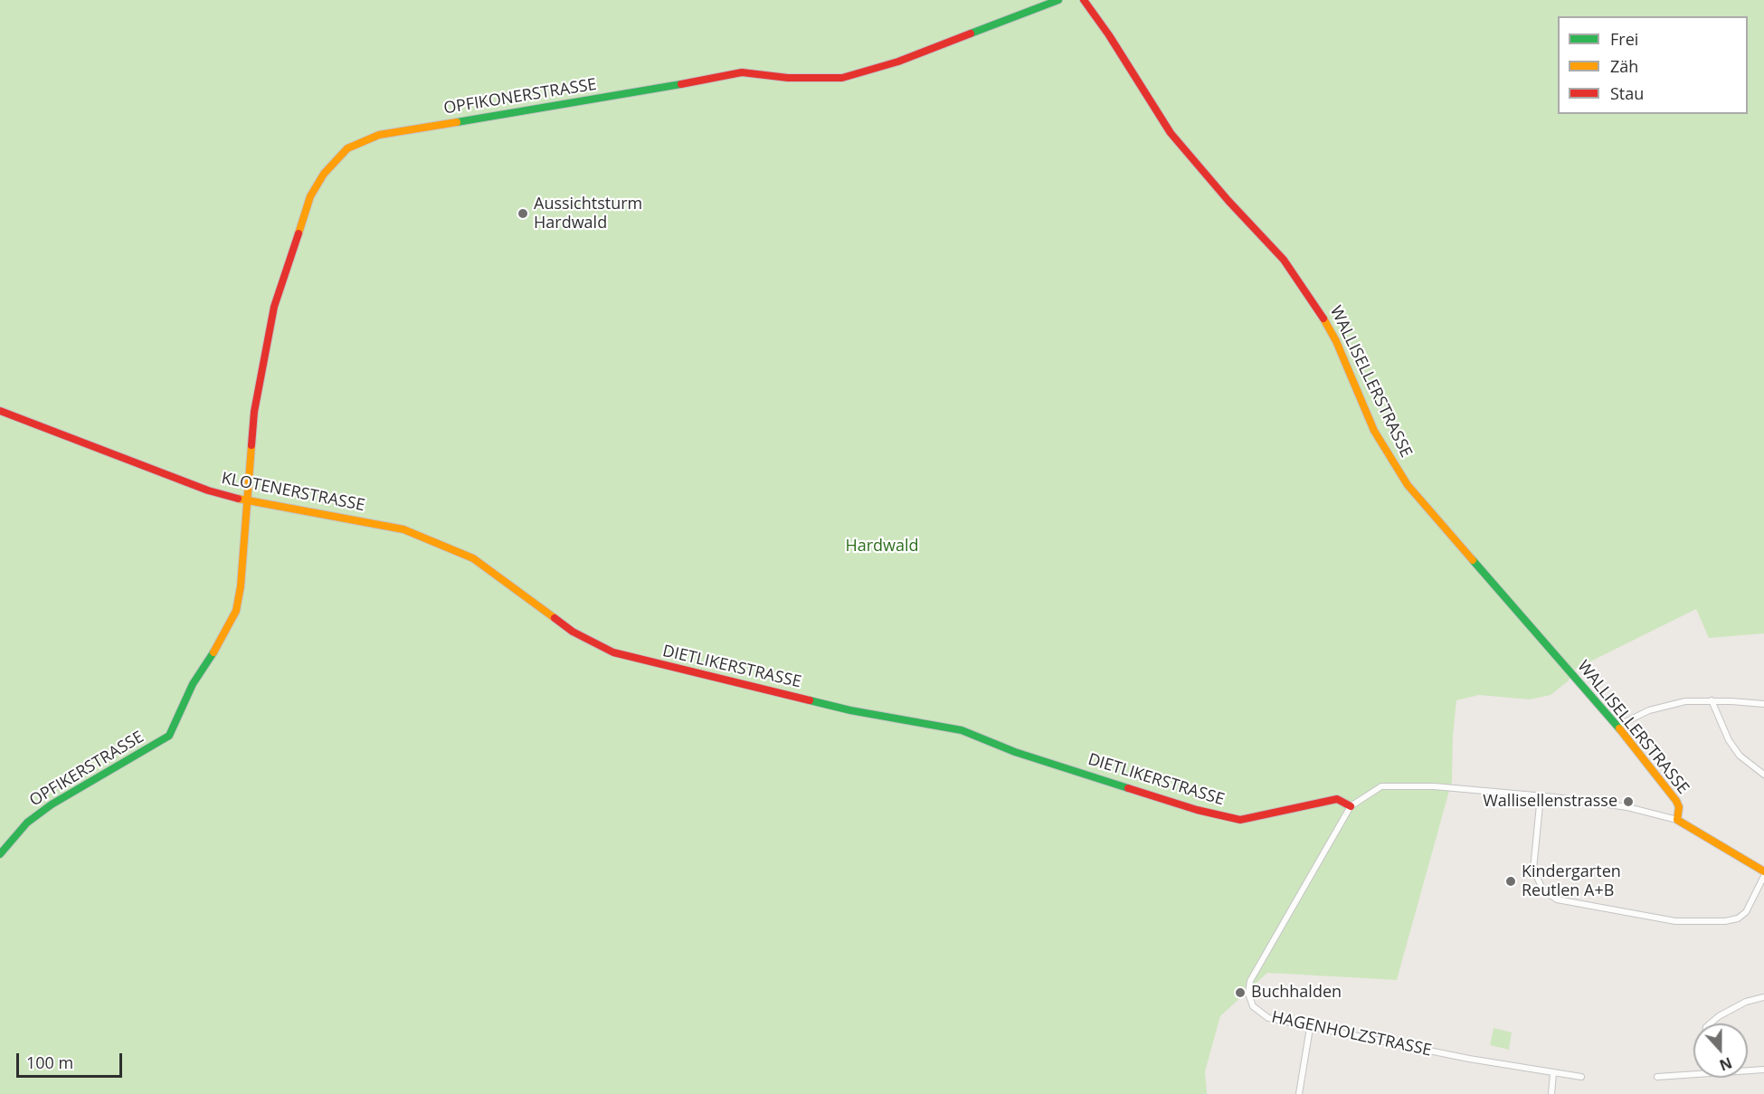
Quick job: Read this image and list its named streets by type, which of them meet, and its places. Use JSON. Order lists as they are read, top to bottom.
{
  "streets": {
    "street": [
      "OPFIKONERSTRASSE",
      "WALLISELLERSTRASSE",
      "KLOTENERSTRASSE",
      "DIETLIKERSTRASSE",
      "OPFIKERSTRASSE",
      "HAGENHOLZSTRASSE"
    ]
  },
  "crossings": [
    ["OPFIKONERSTRASSE", "KLOTENERSTRASSE"],
    ["OPFIKONERSTRASSE", "OPFIKERSTRASSE"],
    ["KLOTENERSTRASSE", "DIETLIKERSTRASSE"],
    ["DIETLIKERSTRASSE", "HAGENHOLZSTRASSE"]
  ],
  "parks": ["Hardwald"],
  "places": [
    "Aussichtsturm Hardwald",
    "Wallisellenstrasse",
    "Kindergarten Reutlen A+B",
    "Buchhalden"
  ],
  "legend": ["Frei", "Zäh", "Stau"],
  "scale_bar": "100 m",
  "north": "bottom"
}
